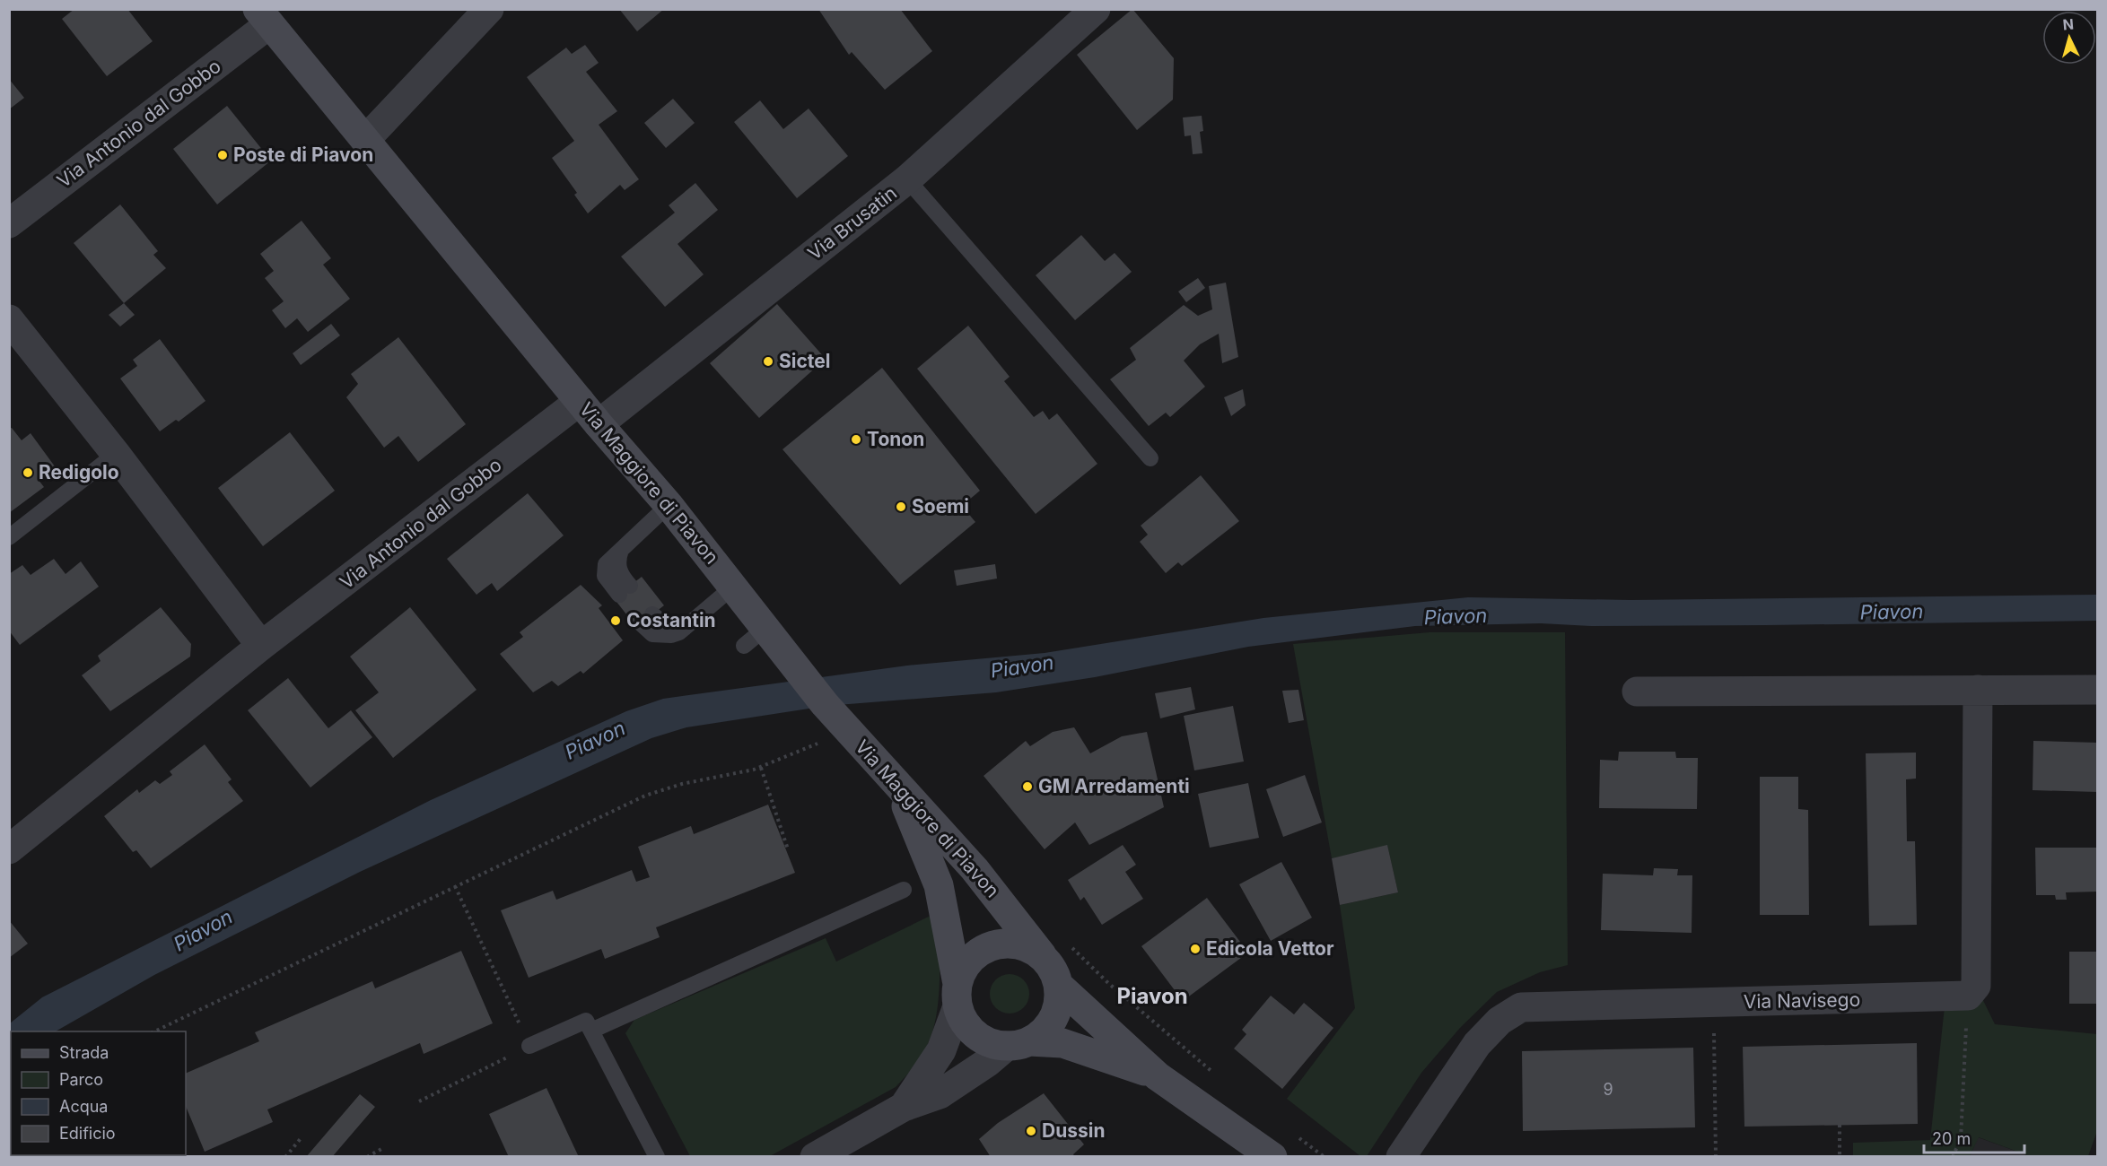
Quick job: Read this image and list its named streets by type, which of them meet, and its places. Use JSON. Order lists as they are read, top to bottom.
{
  "streets": {
    "main road": ["Via Maggiore di Piavon"],
    "street": ["Via Antonio dal Gobbo", "Via Brusatin", "Via Navisego"]
  },
  "crossings": [
    ["Via Antonio dal Gobbo", "Via Maggiore di Piavon"],
    ["Via Brusatin", "Via Maggiore di Piavon"]
  ],
  "districts": ["Piavon"],
  "water": ["Piavon"],
  "places": [
    "Poste di Piavon",
    "Sictel",
    "Tonon",
    "Redigolo",
    "Soemi",
    "Costantin",
    "GM Arredamenti",
    "Edicola Vettor",
    "Dussin"
  ],
  "house_numbers": ["9"],
  "legend": [
    "Strada",
    "Parco",
    "Acqua",
    "Edificio"
  ],
  "scale_bar": "20 m",
  "north": "top"
}
